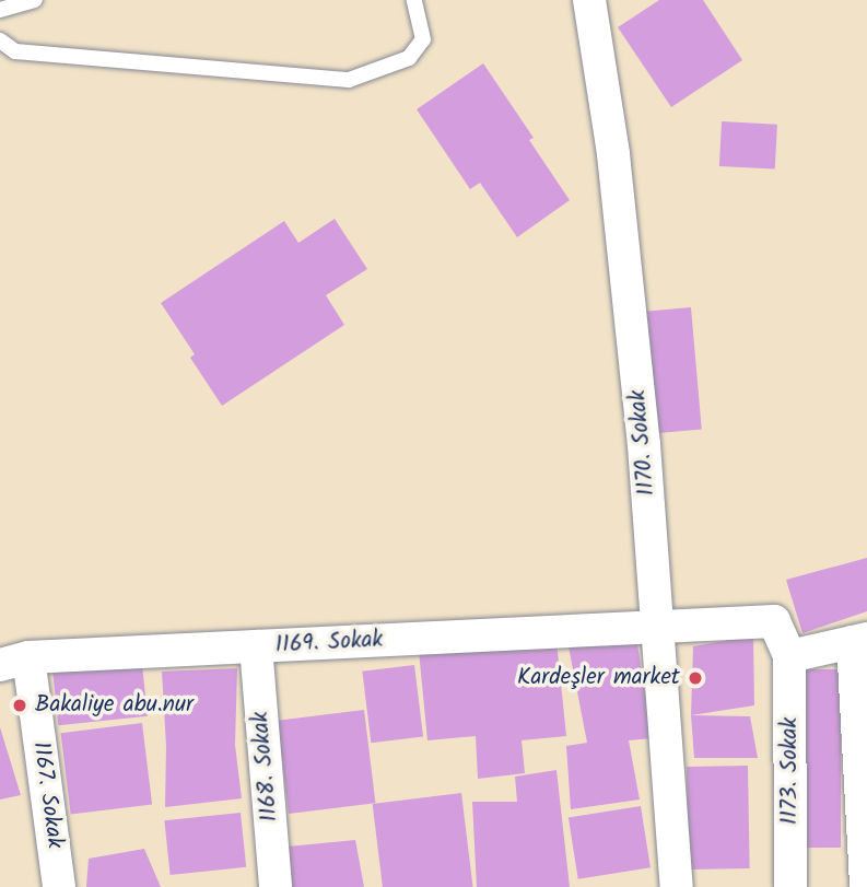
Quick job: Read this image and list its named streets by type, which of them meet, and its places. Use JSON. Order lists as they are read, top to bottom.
{
  "streets": {
    "street": [
      "1170. Sokak",
      "1169. Sokak",
      "1168. Sokak",
      "1173. Sokak",
      "1167. Sokak"
    ]
  },
  "crossings": [
    ["1170. Sokak", "1169. Sokak"],
    ["1169. Sokak", "1168. Sokak"],
    ["1169. Sokak", "1173. Sokak"],
    ["1169. Sokak", "1167. Sokak"]
  ],
  "places": ["Kardeşler market", "Bakaliye abu.nur"]
}
